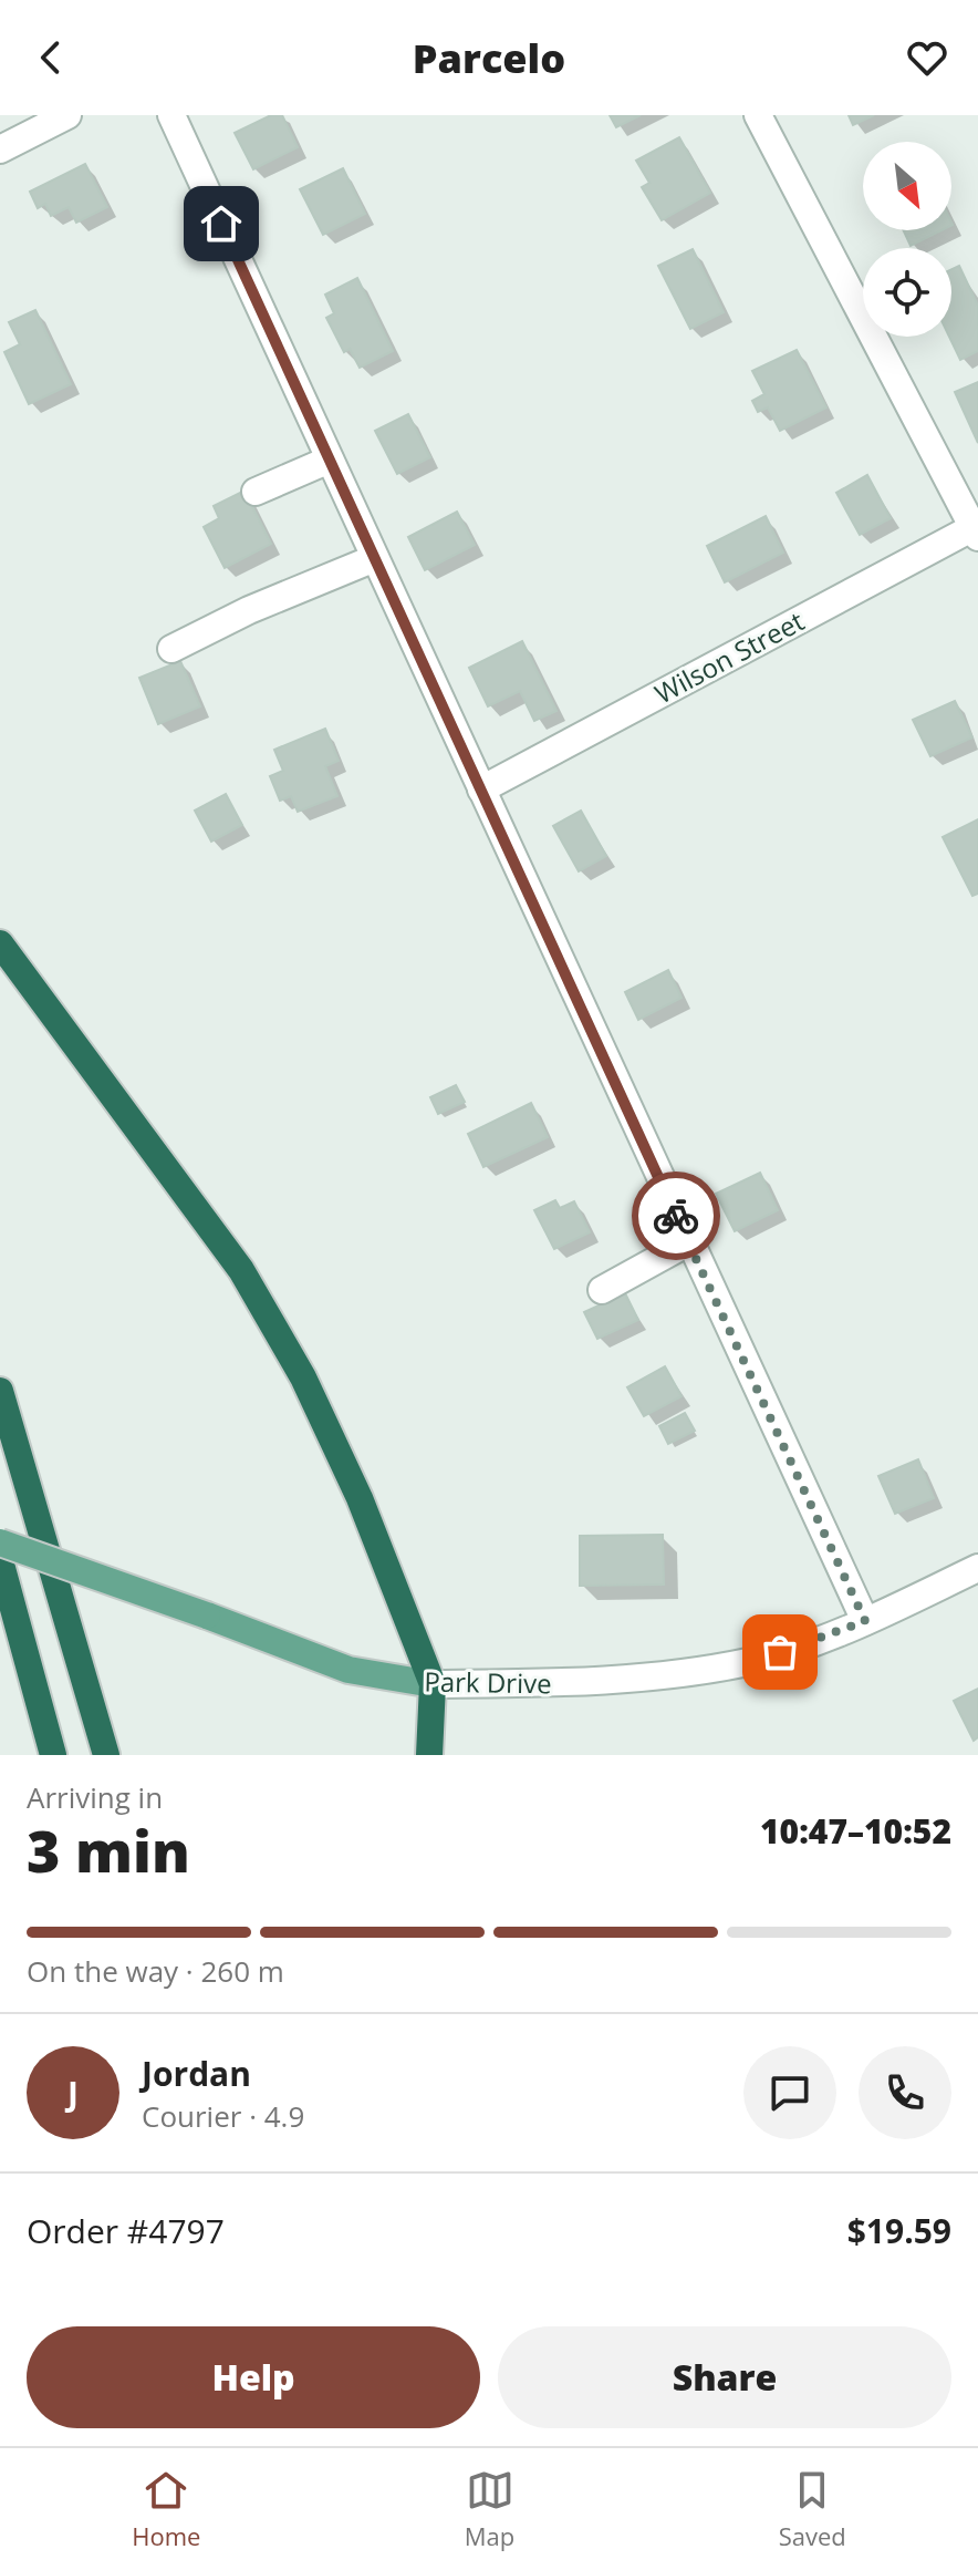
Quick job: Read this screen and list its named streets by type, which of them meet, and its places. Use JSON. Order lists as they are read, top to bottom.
{
  "streets": {
    "main road": ["Park Drive"],
    "street": ["Wilson Street"]
  },
  "north": "bottom right",
  "page": {
    "header": "Parcelo",
    "heading": ["3 min", "Arriving in", "10:47–10:52"],
    "panel": [
      "Jordan",
      "Courier · 4.9",
      "Order #4797",
      "$19.59"
    ],
    "bar": "On the way · 260 m",
    "round": "J",
    "buttons": ["Help", "Share"],
    "tabs": ["Home", "Map", "Saved"]
  }
}
